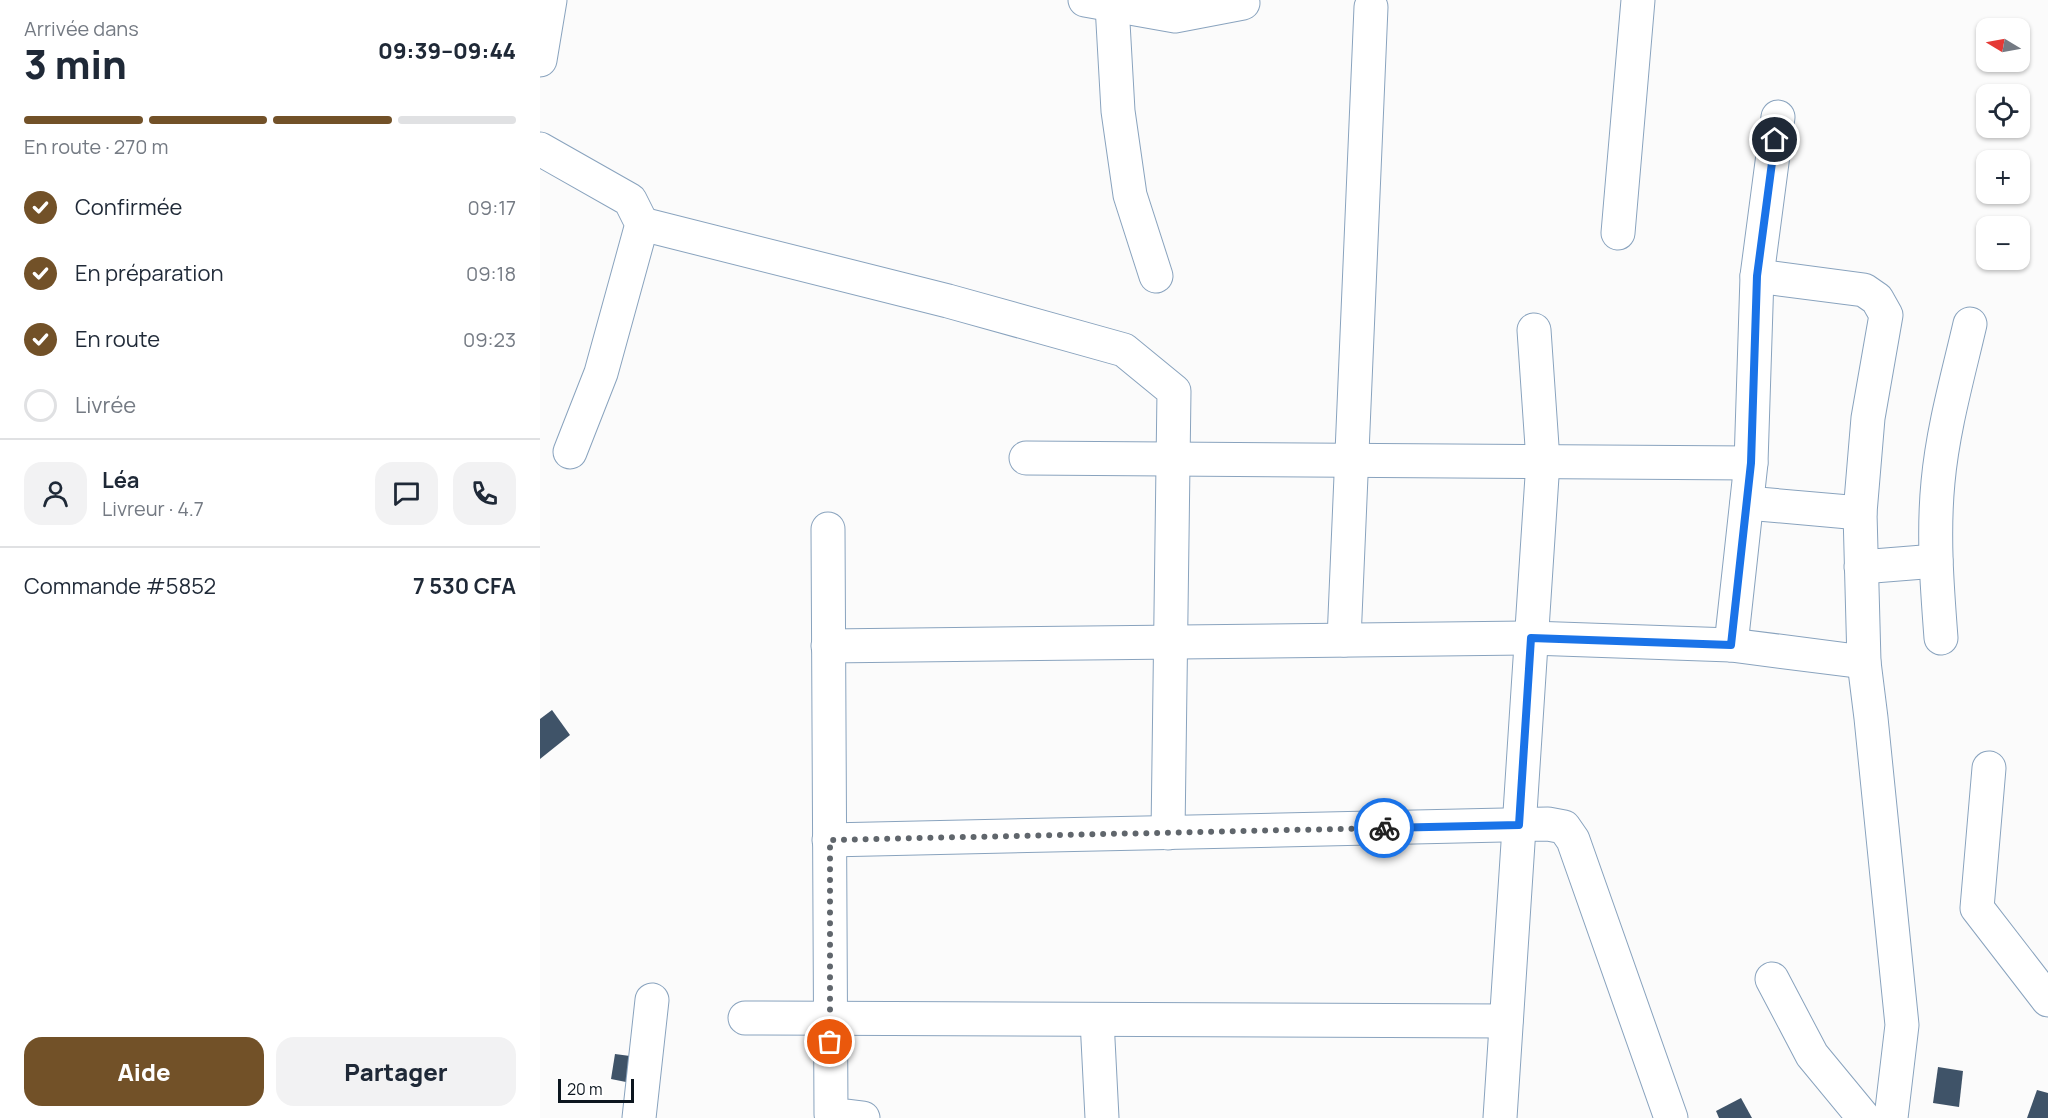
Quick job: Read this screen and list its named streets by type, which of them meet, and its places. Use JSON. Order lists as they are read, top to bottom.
{
  "scale_bar": "20 m",
  "north": "left",
  "page": {
    "heading": ["3 min", "Arrivée dans", "09:39–09:44"],
    "panel": [
      "Léa",
      "Livreur · 4.7",
      "Commande #5852",
      "7 530 CFA"
    ],
    "map_buttons": ["+", "−"],
    "bar": "En route · 270 m",
    "list": [
      ["Confirmée", "09:17"],
      ["En préparation", "09:18"],
      ["En route", "09:23"],
      "Livrée"
    ],
    "buttons": ["Aide", "Partager"],
    "scale": "20 m"
  }
}
